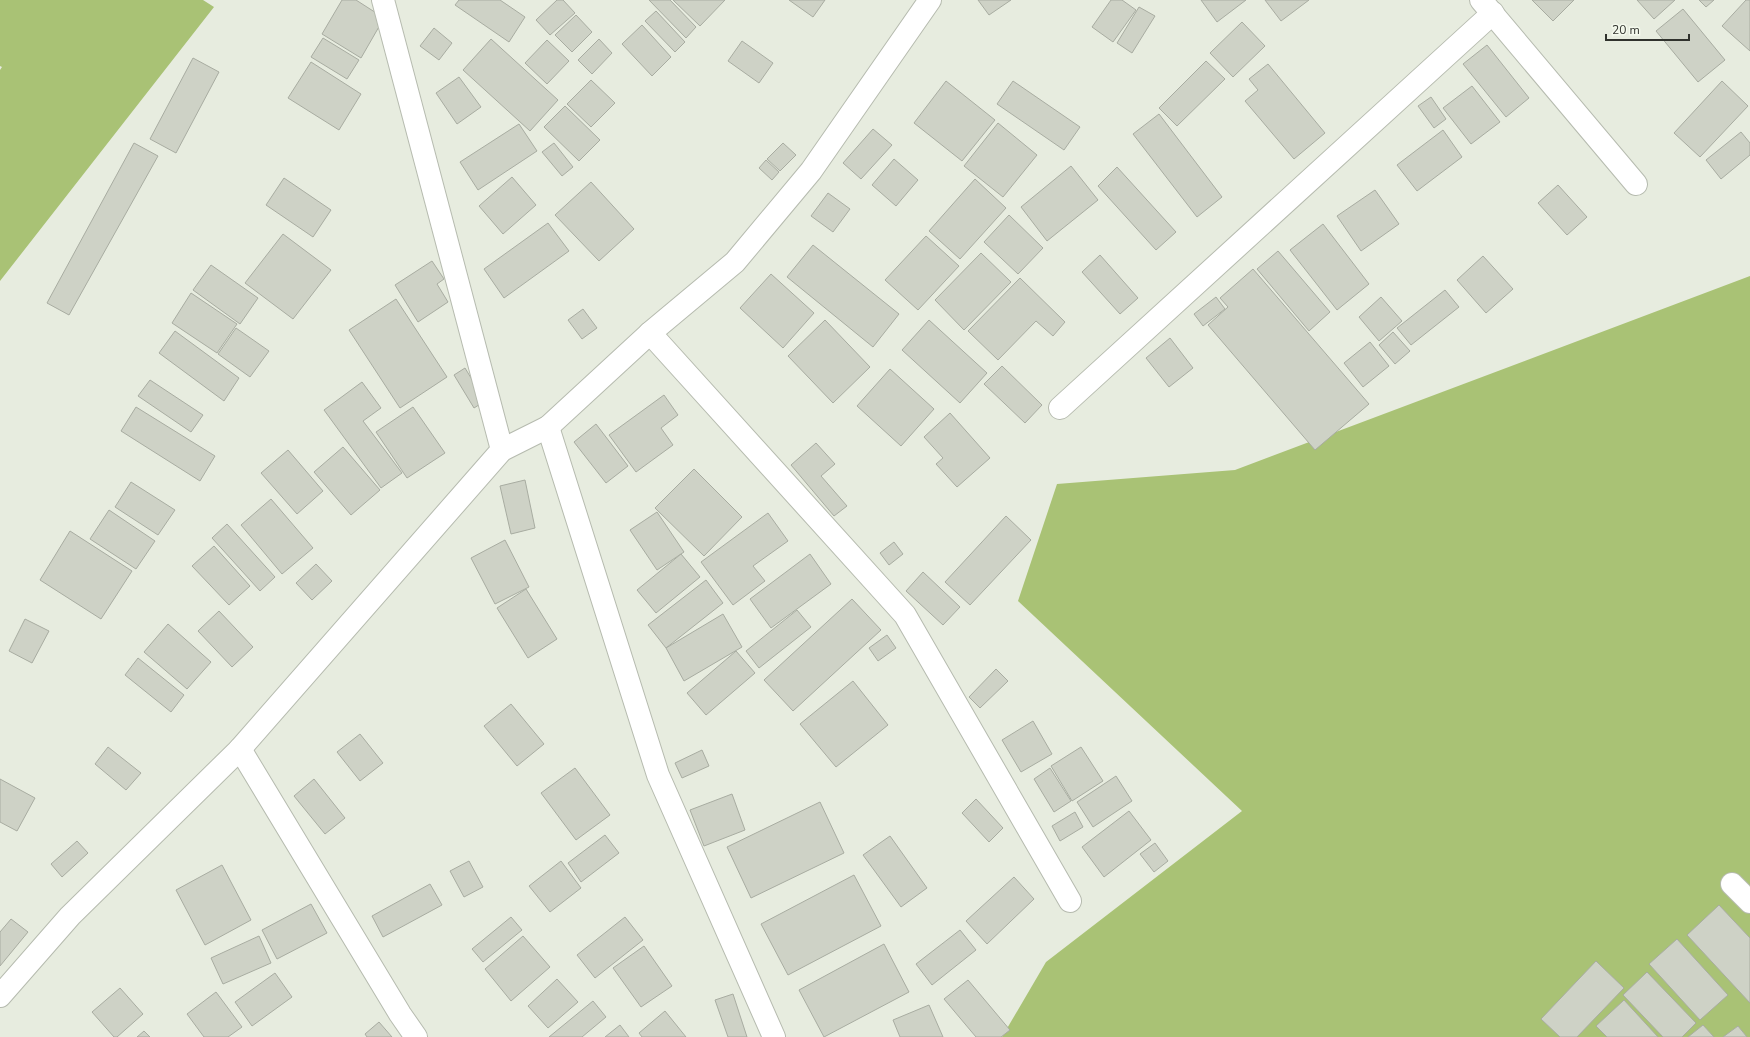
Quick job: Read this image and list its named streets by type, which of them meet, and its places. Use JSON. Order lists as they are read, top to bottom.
{
  "scale_bar": "20 m"
}
